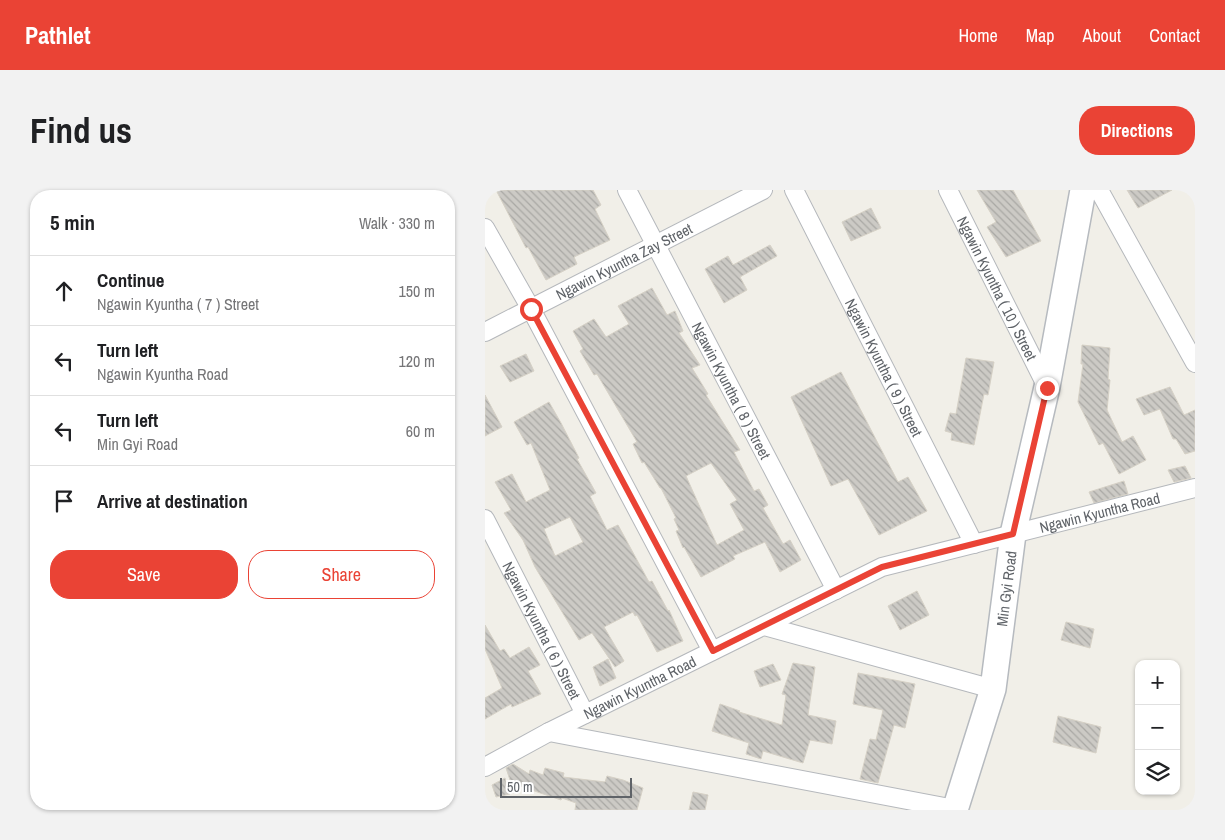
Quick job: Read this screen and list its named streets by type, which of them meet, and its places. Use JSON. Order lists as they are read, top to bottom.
{
  "streets": {
    "main road": ["Min Gyi Road"],
    "street": [
      "Ngawin Kyuntha Zay Street",
      "Ngawin Kyuntha ( 10 ) Street",
      "Ngawin Kyuntha ( 9 ) Street",
      "Ngawin Kyuntha ( 8 ) Street",
      "Ngawin Kyuntha Road",
      "Ngawin Kyuntha ( 6 ) Street"
    ]
  },
  "crossings": [
    ["Ngawin Kyuntha Zay Street", "Ngawin Kyuntha ( 8 ) Street"],
    ["Ngawin Kyuntha ( 10 ) Street", "Min Gyi Road"],
    ["Ngawin Kyuntha ( 9 ) Street", "Ngawin Kyuntha Road"],
    ["Ngawin Kyuntha ( 8 ) Street", "Ngawin Kyuntha Road"],
    ["Ngawin Kyuntha Road", "Min Gyi Road"],
    ["Ngawin Kyuntha Road", "Ngawin Kyuntha ( 6 ) Street"]
  ],
  "scale_bar": "50 m",
  "page": {
    "header": "Pathlet",
    "nav": [
      "Home",
      "Map",
      "About",
      "Contact"
    ],
    "buttons": [
      "Directions",
      ["Save", "Share"]
    ],
    "title": "Find us",
    "heading": ["5 min", "Walk · 330 m"],
    "list": [
      ["Continue", "Ngawin Kyuntha ( 7 ) Street", "150 m"],
      ["Turn left", "Ngawin Kyuntha Road", "120 m"],
      ["Turn left", "Min Gyi Road", "60 m"],
      "Arrive at destination"
    ],
    "map_buttons": ["+", "−"],
    "scale": "50 m"
  }
}
